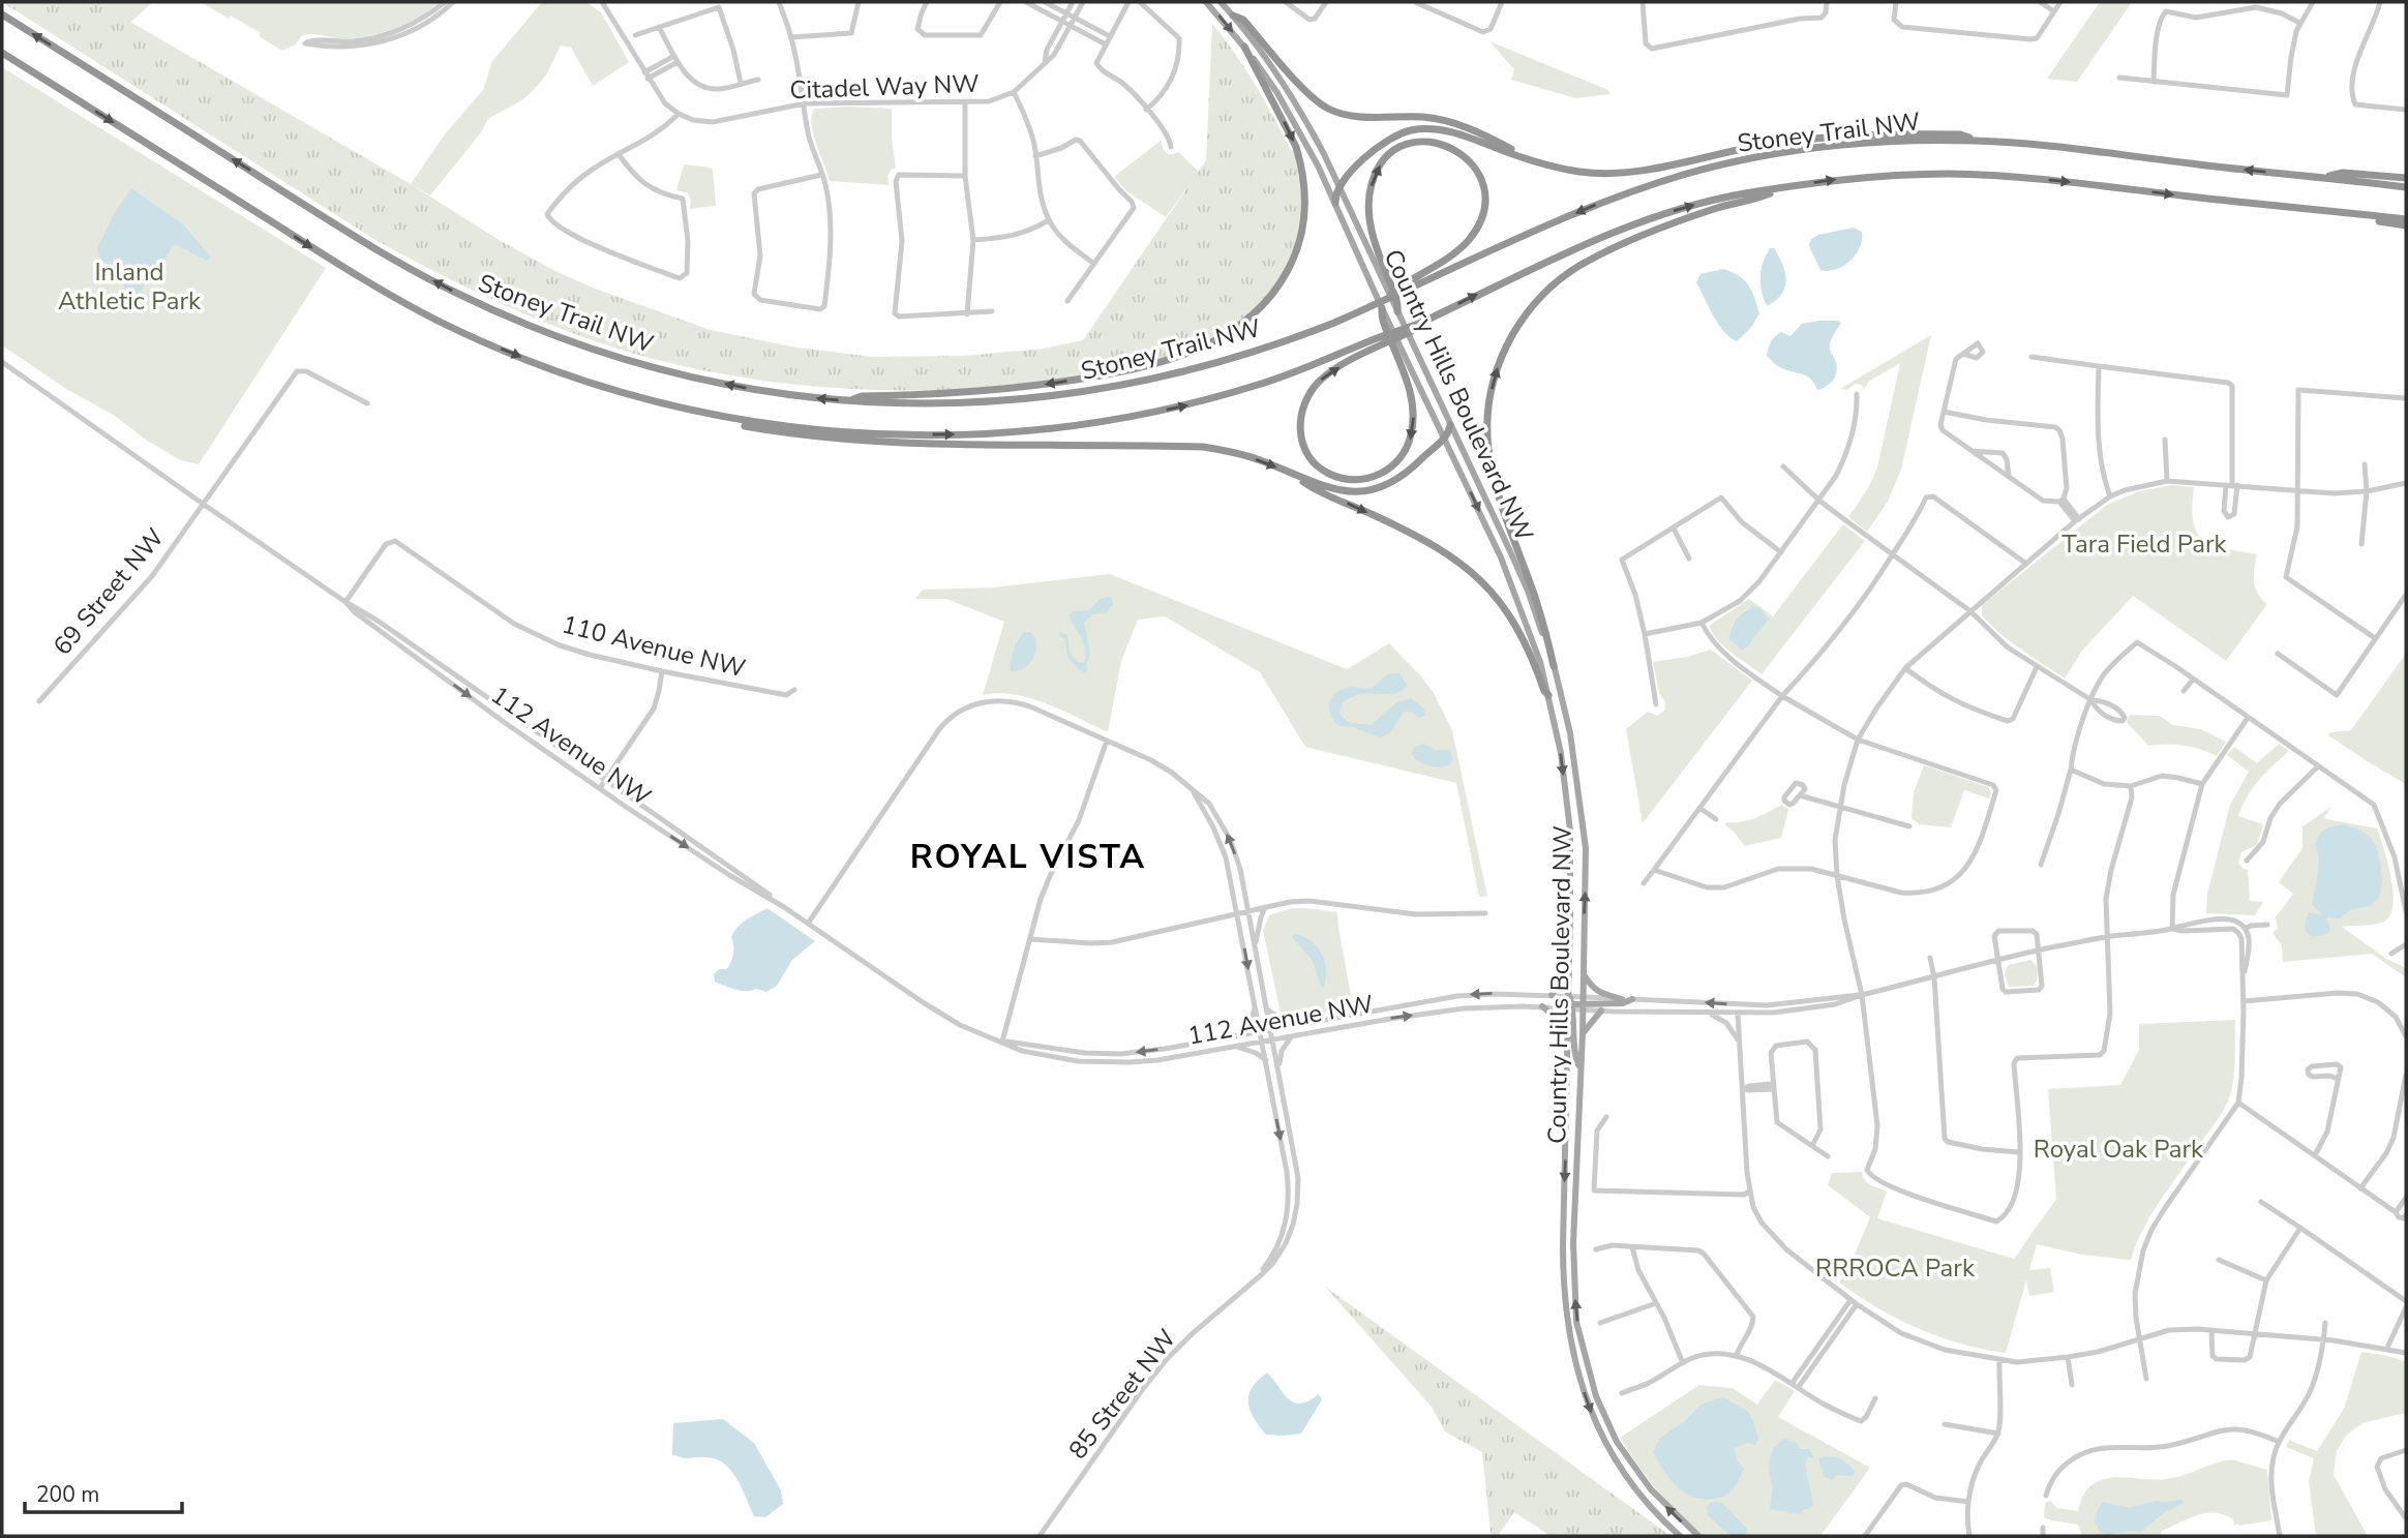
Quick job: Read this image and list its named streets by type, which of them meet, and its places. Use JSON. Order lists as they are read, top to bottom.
{
  "streets": {
    "highway": ["Stoney Trail NW"],
    "main road": ["Country Hills Boulevard NW"],
    "street": [
      "Citadel Way NW",
      "69 Street NW",
      "110 Avenue NW",
      "112 Avenue NW",
      "85 Street NW"
    ]
  },
  "crossings": [
    ["Stoney Trail NW", "Country Hills Boulevard NW"],
    ["Country Hills Boulevard NW", "112 Avenue NW"],
    ["69 Street NW", "112 Avenue NW"],
    ["110 Avenue NW", "112 Avenue NW"],
    ["112 Avenue NW", "85 Street NW"]
  ],
  "districts": ["ROYAL VISTA"],
  "parks": [
    "Inland Athletic Park",
    "Tara Field Park",
    "Royal Oak Park",
    "RRROCA Park"
  ],
  "scale_bar": "200 m"
}
